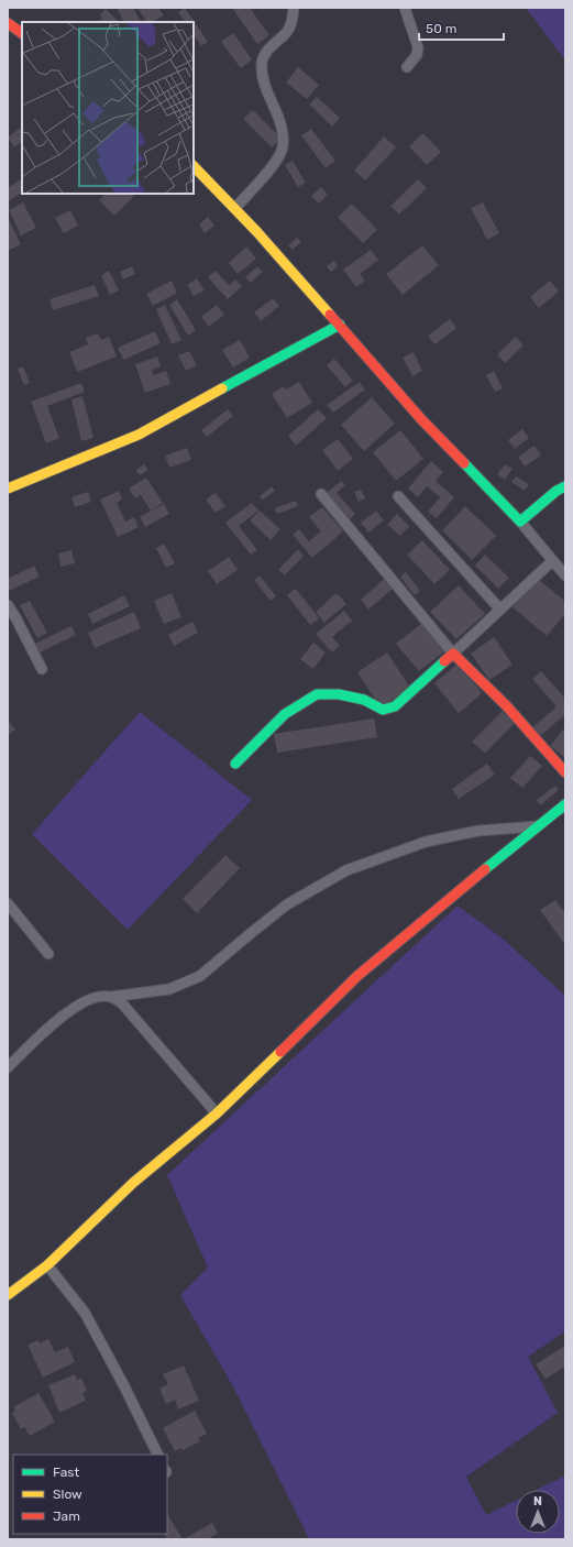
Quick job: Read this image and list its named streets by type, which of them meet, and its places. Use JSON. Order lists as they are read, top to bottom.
{
  "legend": ["Fast", "Slow", "Jam"],
  "scale_bar": "50 m",
  "north": "top"
}
